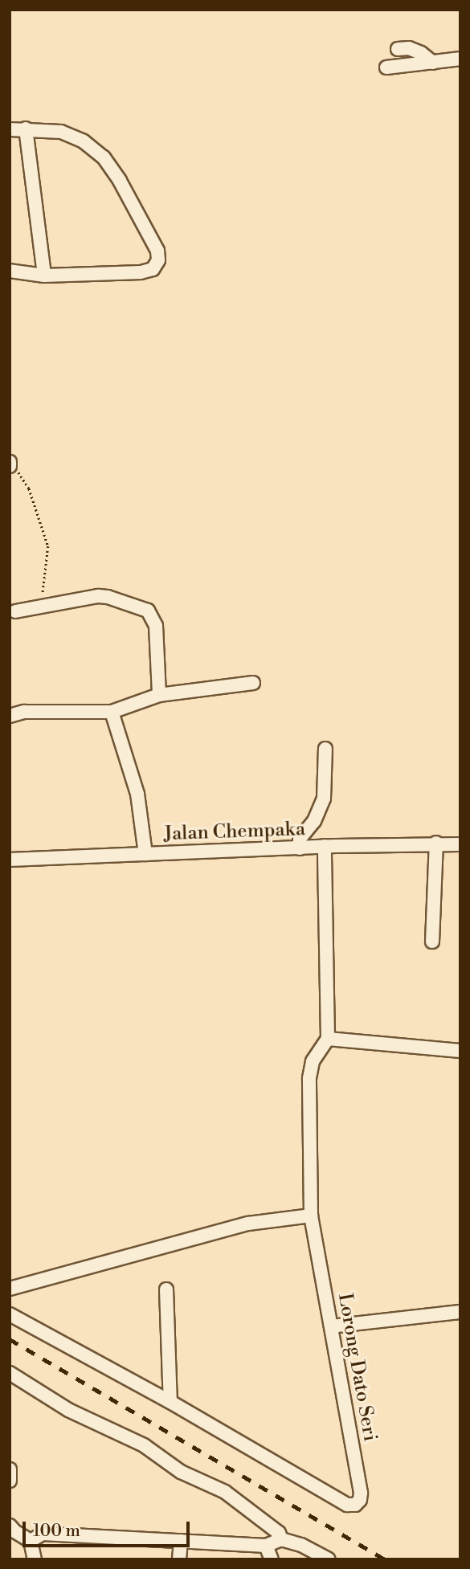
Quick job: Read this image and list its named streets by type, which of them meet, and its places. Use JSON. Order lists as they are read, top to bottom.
{
  "streets": {
    "street": ["Jalan Chempaka", "Lorong Dato Seri"]
  },
  "scale_bar": "100 m"
}
